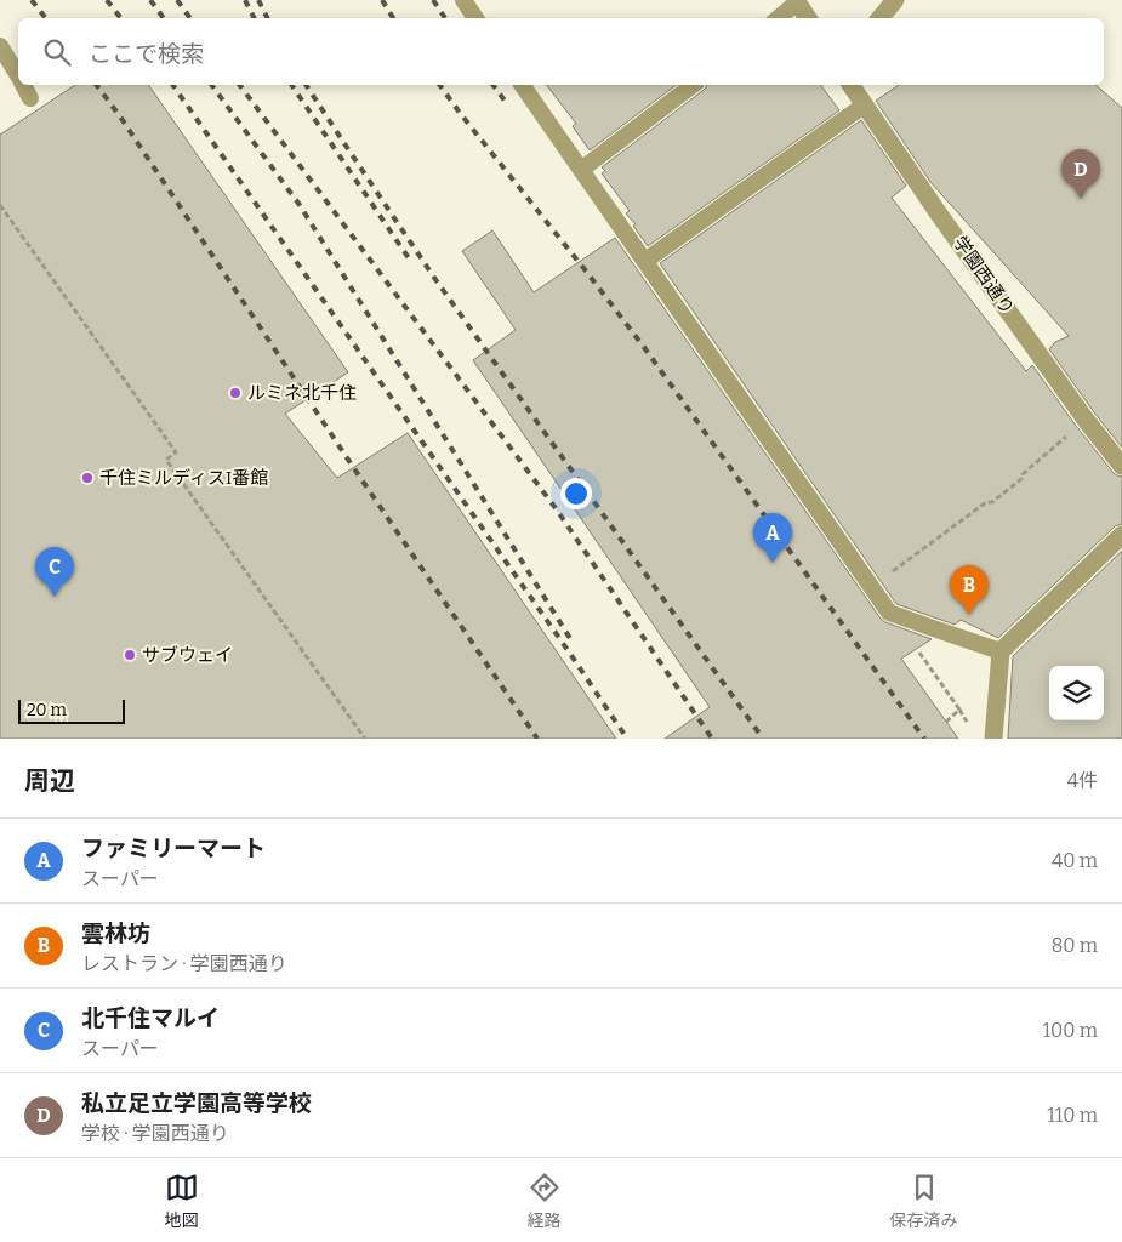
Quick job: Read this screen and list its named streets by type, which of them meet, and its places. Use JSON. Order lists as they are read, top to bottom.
{
  "streets": {
    "street": ["学園西通り"]
  },
  "places": ["ルミネ北千住", "千住ミルディスI番館", "サブウェイ"],
  "scale_bar": "20 m",
  "page": {
    "search": "ここで検索",
    "pins": [
      "D",
      "A",
      "C",
      "B"
    ],
    "scale": "20 m",
    "heading": ["周辺", "4件"],
    "list": [
      {
        "mark": "A",
        "name": "ファミリーマート",
        "note": "スーパー",
        "value": "40 m"
      },
      {
        "mark": "B",
        "name": "雲林坊",
        "note": "レストラン · 学園西通り",
        "value": "80 m"
      },
      {
        "mark": "C",
        "name": "北千住マルイ",
        "note": "スーパー",
        "value": "100 m"
      },
      {
        "mark": "D",
        "name": "私立足立学園高等学校",
        "note": "学校 · 学園西通り",
        "value": "110 m"
      }
    ],
    "nav": ["地図", "経路", "保存済み"]
  }
}
